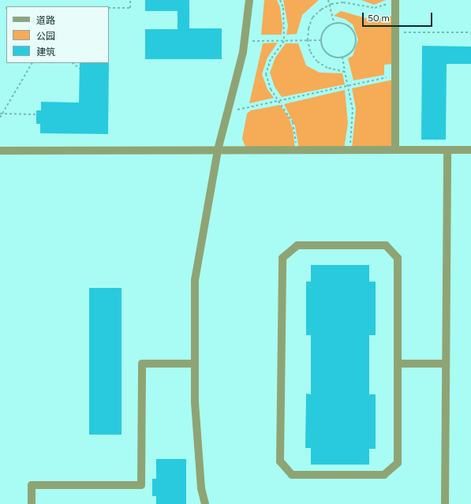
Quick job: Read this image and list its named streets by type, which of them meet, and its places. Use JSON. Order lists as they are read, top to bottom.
{
  "legend": ["道路", "公园", "建筑"],
  "scale_bar": "50 m"
}
